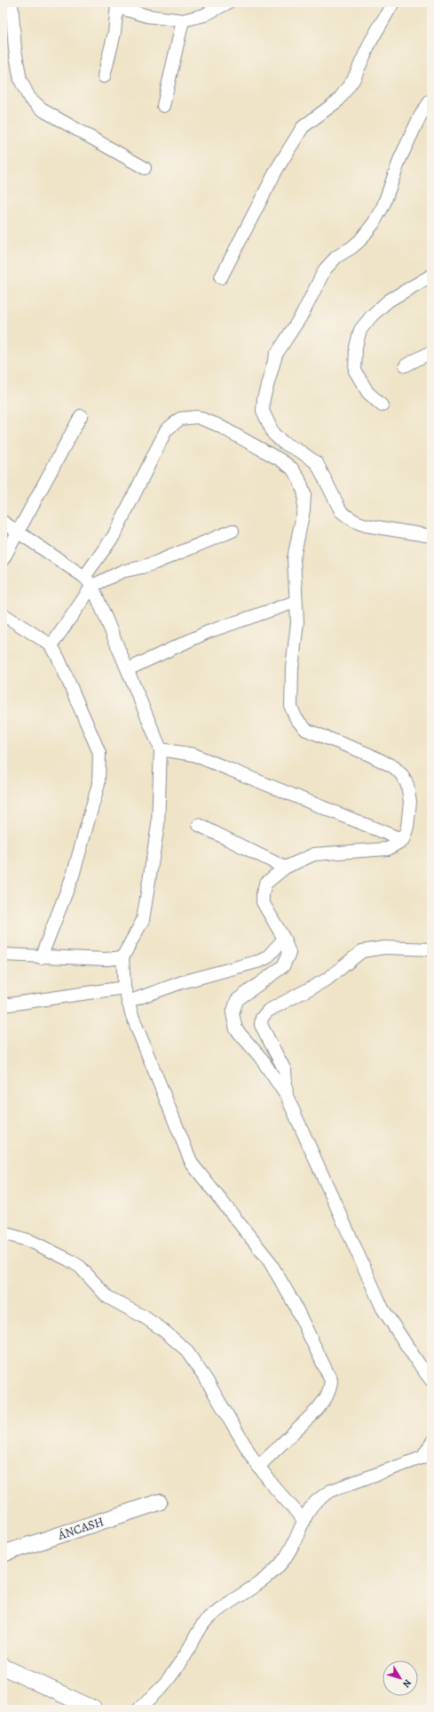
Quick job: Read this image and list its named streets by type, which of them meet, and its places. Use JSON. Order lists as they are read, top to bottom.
{
  "streets": {
    "street": ["ÁNCASH"]
  },
  "north": "bottom right"
}
